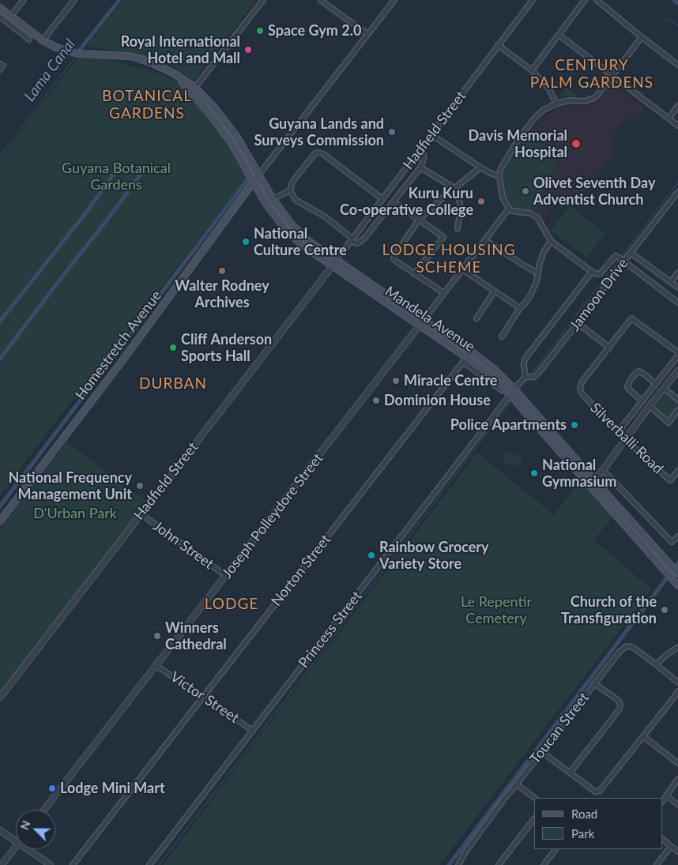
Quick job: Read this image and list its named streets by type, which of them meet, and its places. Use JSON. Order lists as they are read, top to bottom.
{
  "streets": {
    "main road": ["Mandela Avenue", "Homestretch Avenue"],
    "street": [
      "Hadfield Street",
      "Jamoon Drive",
      "Silverballi Road",
      "Joseph Polleydore Street",
      "John Street",
      "Norton Street",
      "Princess Street",
      "Victor Street",
      "Toucan Street"
    ]
  },
  "crossings": [
    ["Hadfield Street", "Mandela Avenue"],
    ["Hadfield Street", "John Street"],
    ["Mandela Avenue", "Homestretch Avenue"],
    ["Mandela Avenue", "Joseph Polleydore Street"],
    ["Mandela Avenue", "Norton Street"],
    ["Mandela Avenue", "Princess Street"],
    ["Joseph Polleydore Street", "John Street"],
    ["Joseph Polleydore Street", "Victor Street"],
    ["Norton Street", "Victor Street"],
    ["Princess Street", "Victor Street"]
  ],
  "districts": [
    "CENTURY PALM GARDENS",
    "BOTANICAL GARDENS",
    "LODGE HOUSING SCHEME",
    "DURBAN",
    "LODGE"
  ],
  "water": ["Lama Canal"],
  "parks": ["Guyana Botanical Gardens", "D'Urban Park", "Le Repentir Cemetery"],
  "places": [
    "Space Gym 2.0",
    "Royal International Hotel and Mall",
    "Guyana Lands and Surveys Commission",
    "Davis Memorial Hospital",
    "Olivet Seventh Day Adventist Church",
    "Kuru Kuru Co-operative College",
    "National Culture Centre",
    "Walter Rodney Archives",
    "Cliff Anderson Sports Hall",
    "Miracle Centre",
    "Dominion House",
    "Police Apartments",
    "National Gymnasium",
    "National Frequency Management Unit",
    "Rainbow Grocery Variety Store",
    "Church of the Transfiguration",
    "Winners Cathedral",
    "Lodge Mini Mart"
  ],
  "legend": ["Road", "Park"],
  "north": "top left"
}
